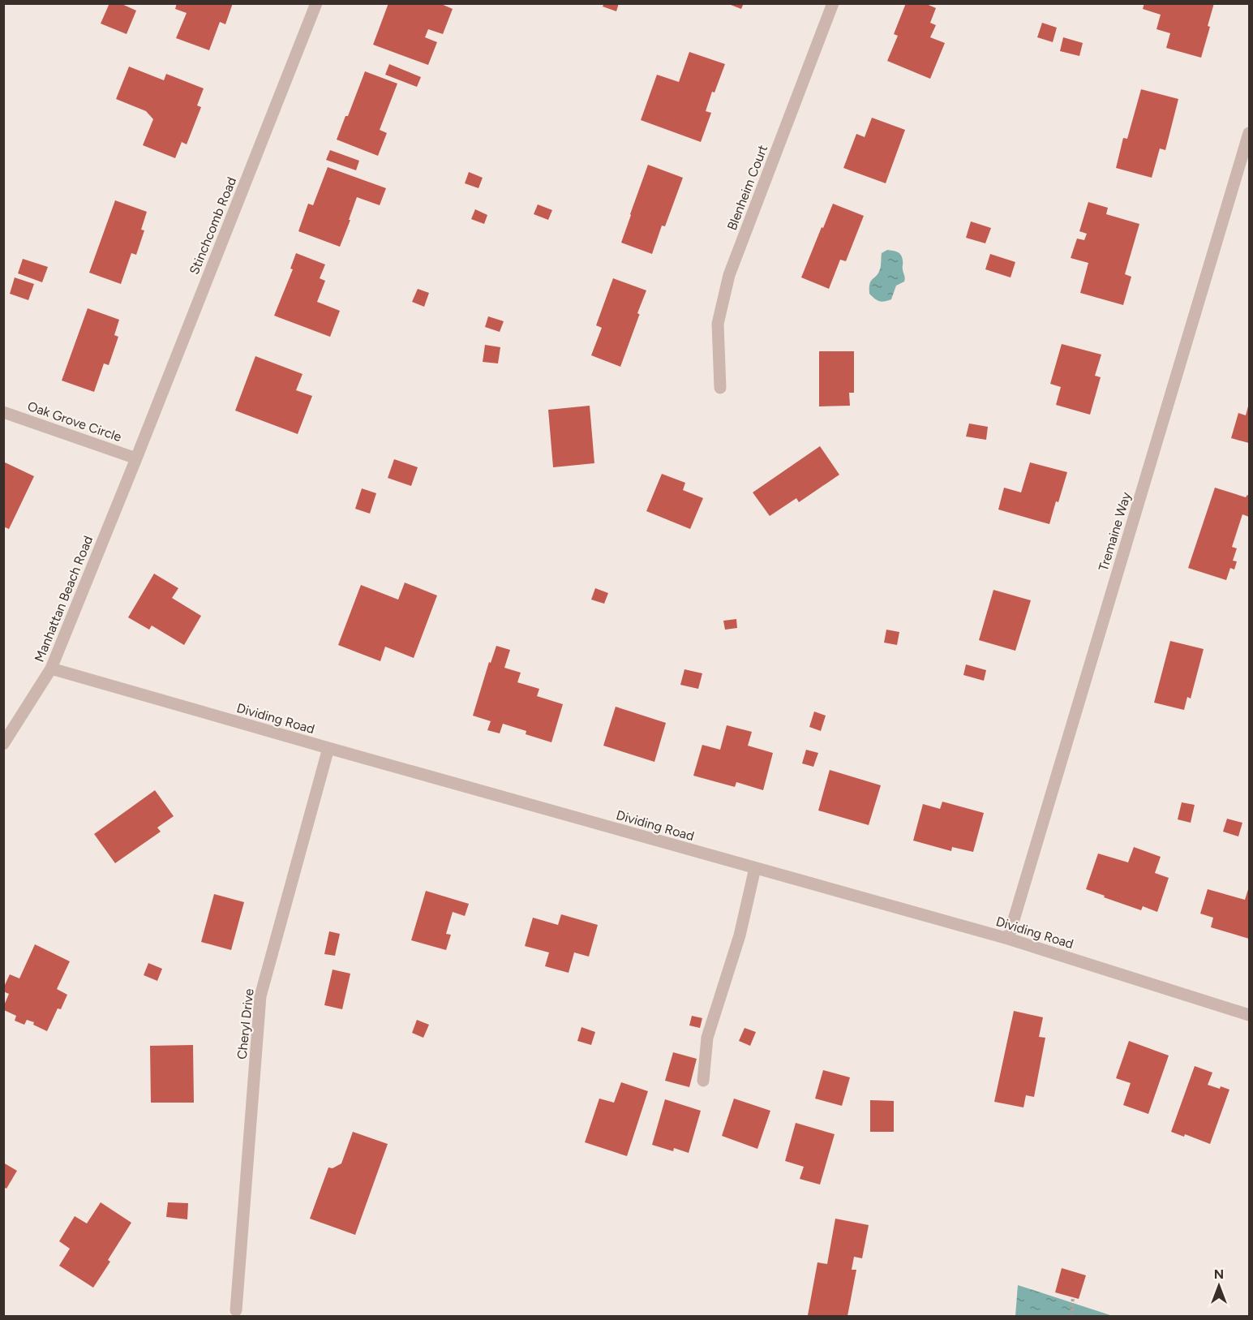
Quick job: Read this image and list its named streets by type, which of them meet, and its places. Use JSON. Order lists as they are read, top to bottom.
{
  "streets": {
    "street": [
      "Blenheim Court",
      "Stinchcomb Road",
      "Oak Grove Circle",
      "Tremaine Way",
      "Manhattan Beach Road",
      "Dividing Road",
      "Cheryl Drive"
    ]
  },
  "crossings": [
    ["Stinchcomb Road", "Oak Grove Circle"],
    ["Stinchcomb Road", "Manhattan Beach Road"],
    ["Oak Grove Circle", "Manhattan Beach Road"],
    ["Tremaine Way", "Dividing Road"],
    ["Manhattan Beach Road", "Dividing Road"],
    ["Dividing Road", "Cheryl Drive"]
  ],
  "north": "top"
}
